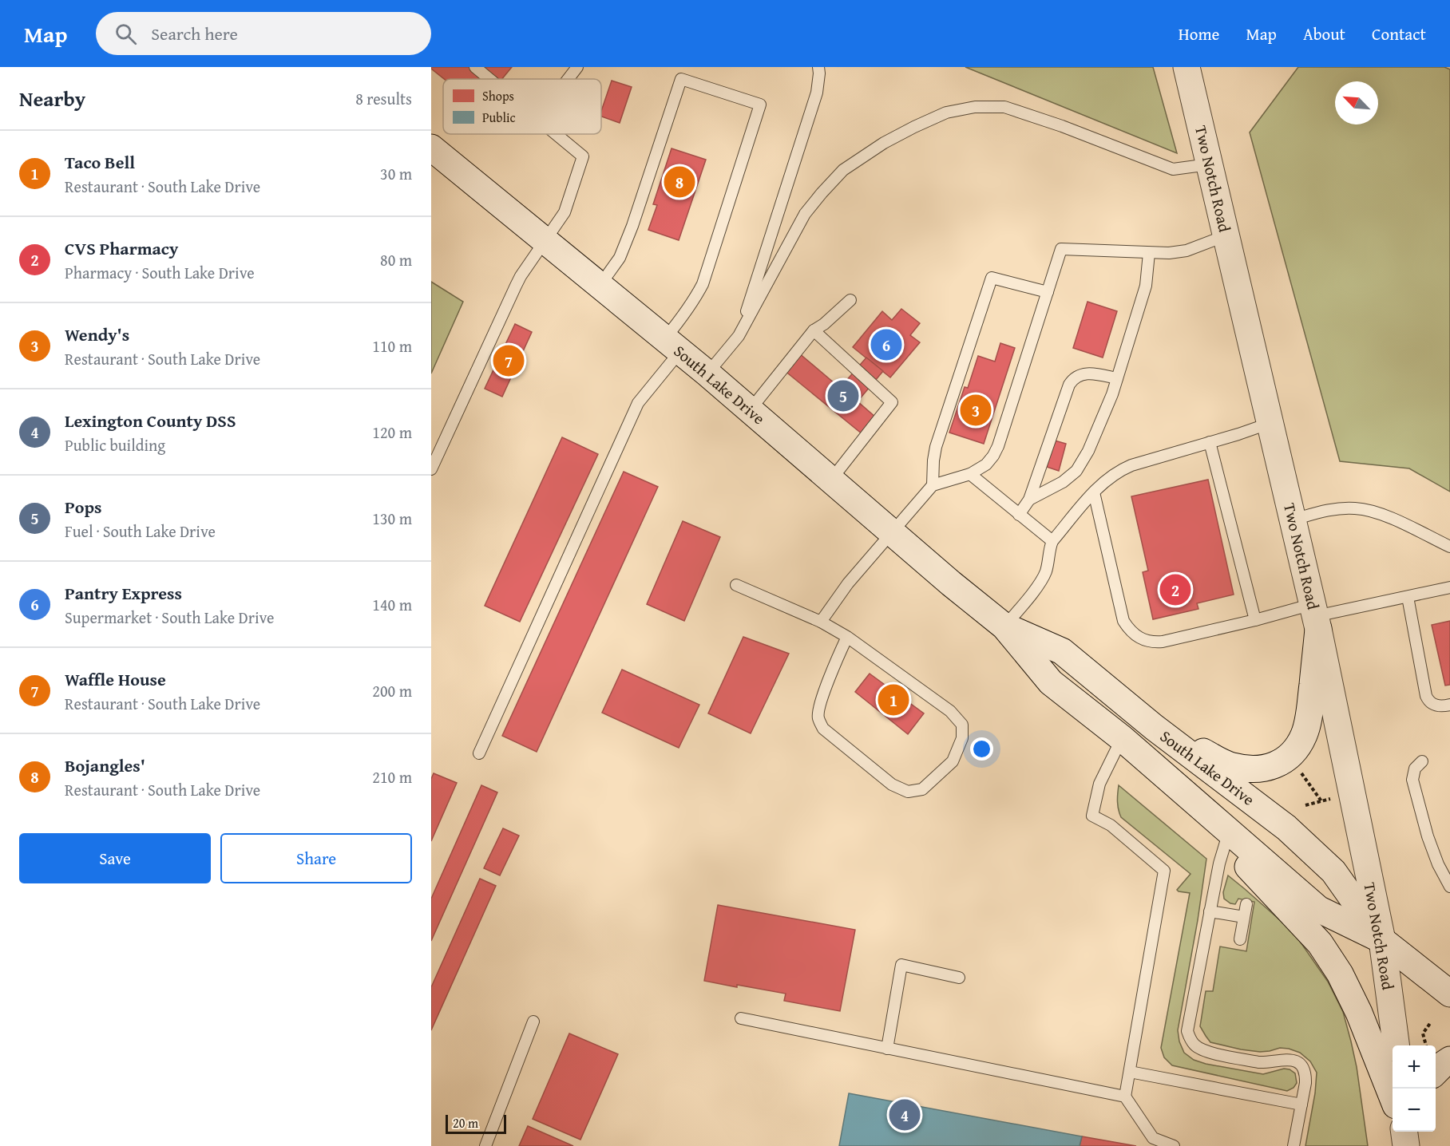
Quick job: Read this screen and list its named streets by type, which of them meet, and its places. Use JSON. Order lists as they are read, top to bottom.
{
  "streets": {
    "main road": ["Two Notch Road", "South Lake Drive"]
  },
  "crossings": [
    ["Two Notch Road", "South Lake Drive"]
  ],
  "legend": ["Shops", "Public"],
  "scale_bar": "20 m",
  "north": "top left",
  "page": {
    "header": "Map",
    "search": "Search here",
    "nav": [
      "Home",
      "Map",
      "About",
      "Contact"
    ],
    "heading": ["Nearby", "8 results"],
    "list": [
      {
        "mark": "1",
        "name": "Taco Bell",
        "note": "Restaurant · South Lake Drive",
        "value": "30 m"
      },
      {
        "mark": "2",
        "name": "CVS Pharmacy",
        "note": "Pharmacy · South Lake Drive",
        "value": "80 m"
      },
      {
        "mark": "3",
        "name": "Wendy's",
        "note": "Restaurant · South Lake Drive",
        "value": "110 m"
      },
      {
        "mark": "4",
        "name": "Lexington County DSS",
        "note": "Public building",
        "value": "120 m"
      },
      {
        "mark": "5",
        "name": "Pops",
        "note": "Fuel · South Lake Drive",
        "value": "130 m"
      },
      {
        "mark": "6",
        "name": "Pantry Express",
        "note": "Supermarket · South Lake Drive",
        "value": "140 m"
      },
      {
        "mark": "7",
        "name": "Waffle House",
        "note": "Restaurant · South Lake Drive",
        "value": "200 m"
      },
      {
        "mark": "8",
        "name": "Bojangles'",
        "note": "Restaurant · South Lake Drive",
        "value": "210 m"
      }
    ],
    "pins": [
      "8",
      "6",
      "7",
      "5",
      "3",
      "2",
      "1",
      "4"
    ],
    "buttons": ["Save", "Share"],
    "map_buttons": ["+", "−"],
    "scale": "20 m"
  }
}
